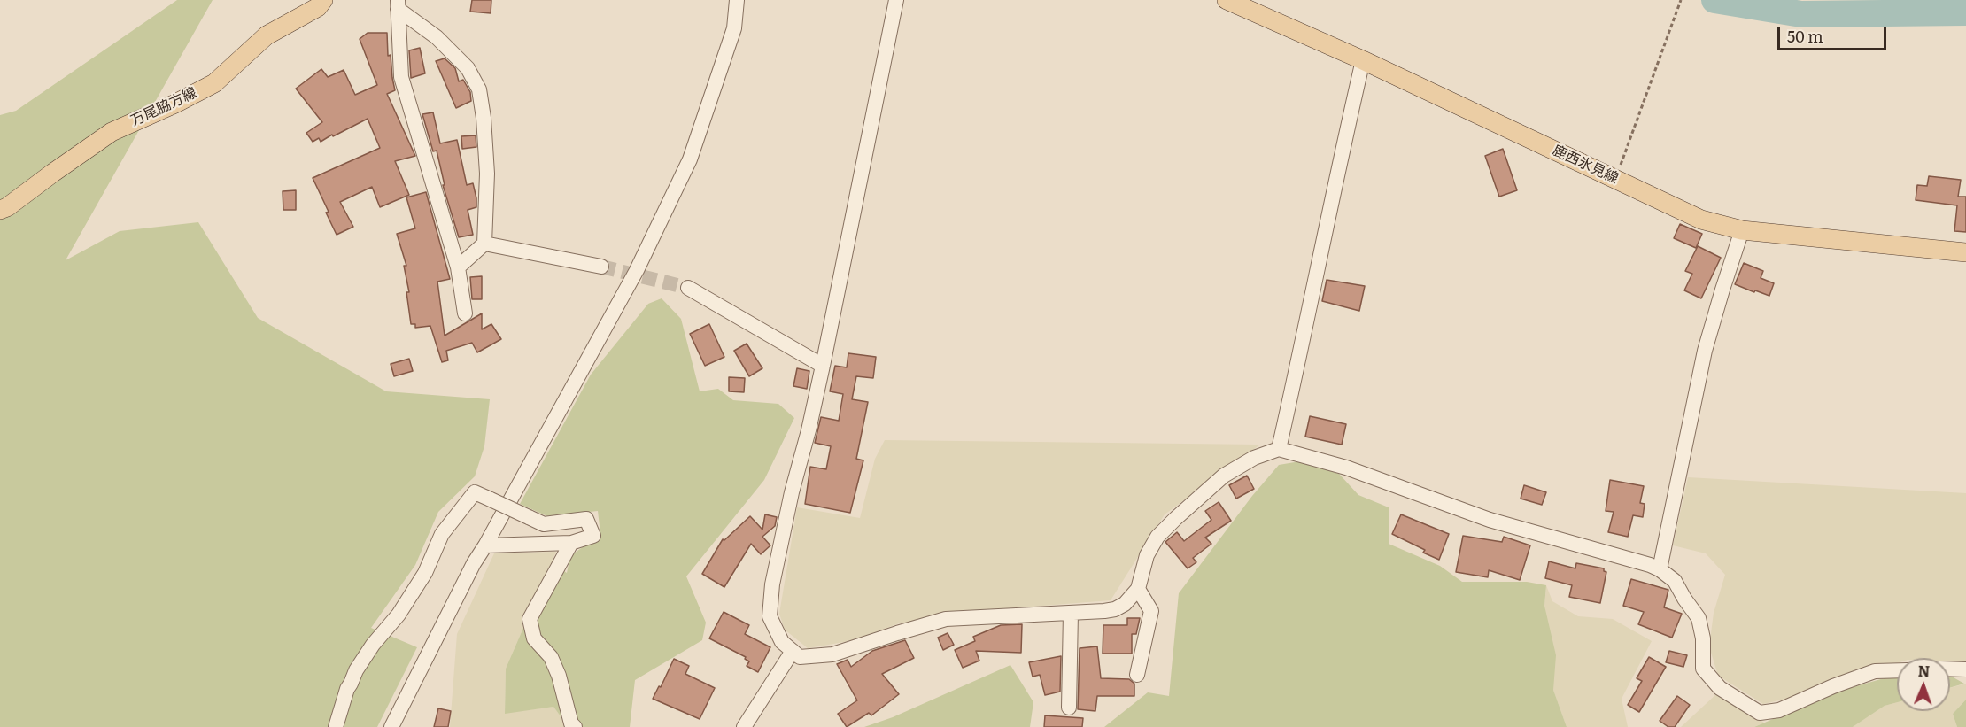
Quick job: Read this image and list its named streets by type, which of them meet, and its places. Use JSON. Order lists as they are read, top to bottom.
{
  "streets": {
    "main road": ["万尾脇方線", "鹿西氷見線"]
  },
  "scale_bar": "50 m",
  "north": "top"
}
